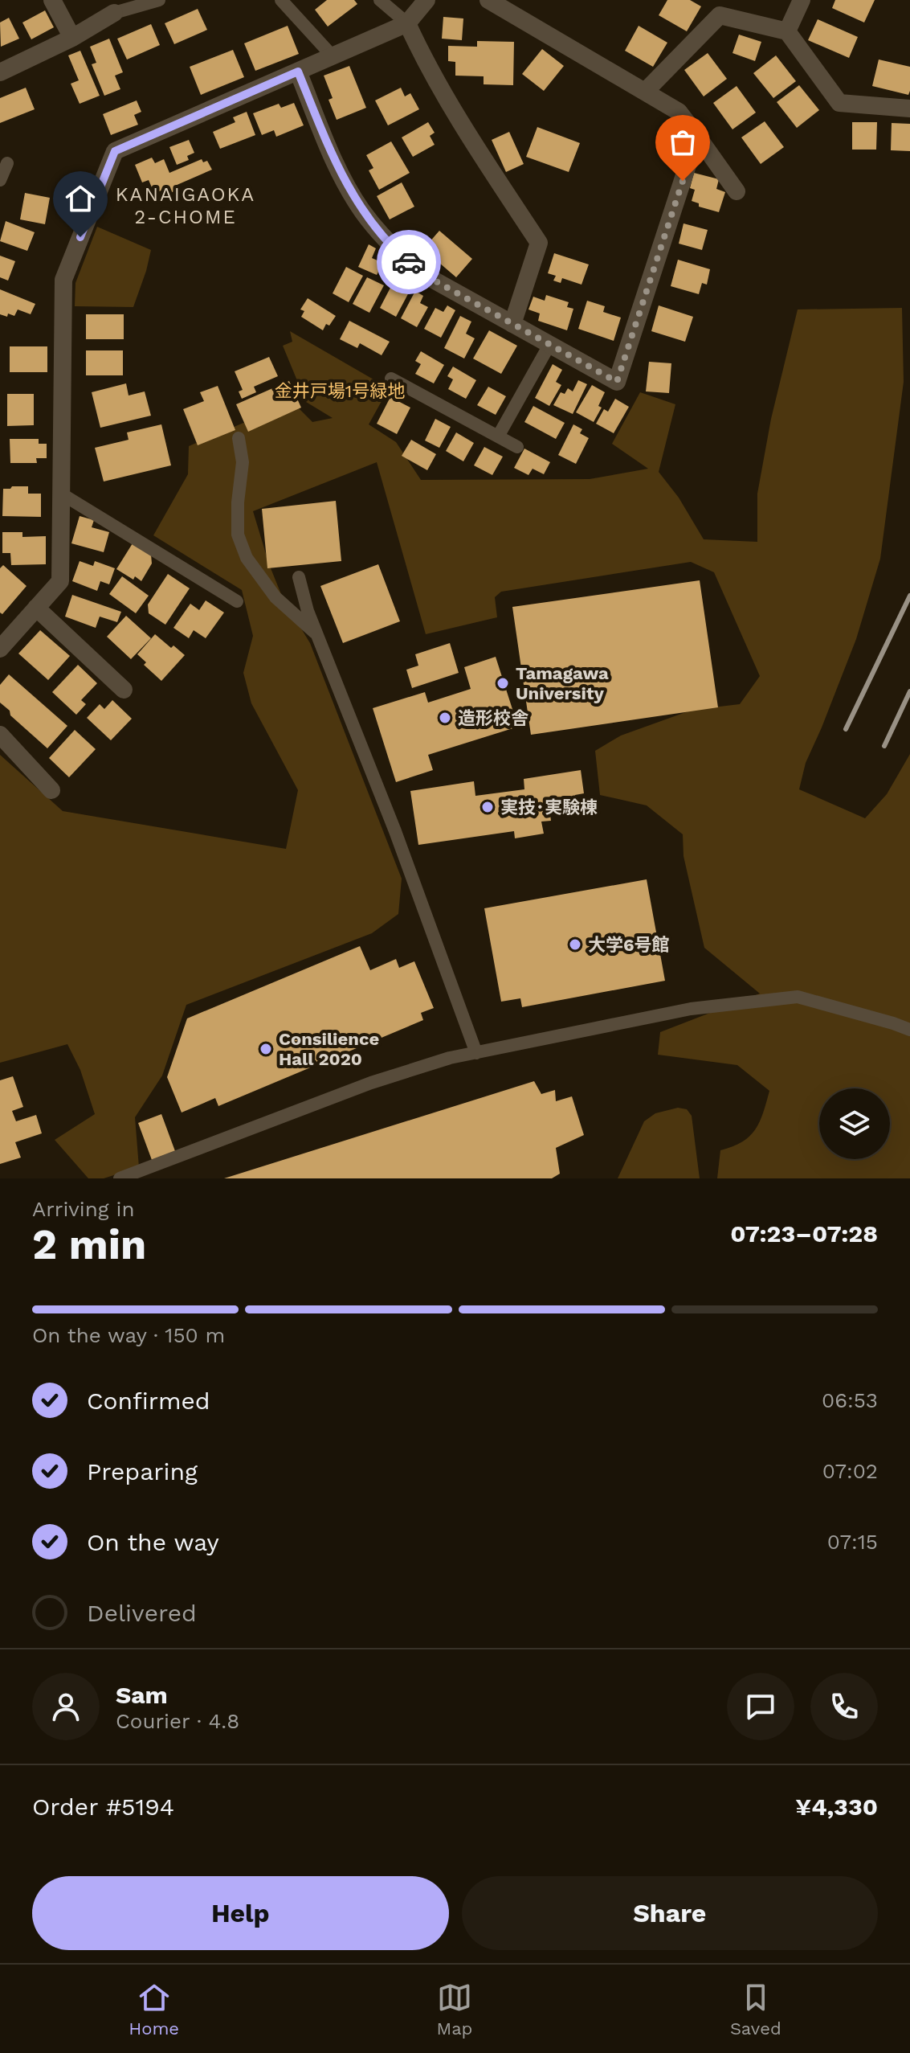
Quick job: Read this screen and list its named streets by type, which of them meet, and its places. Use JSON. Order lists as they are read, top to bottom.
{
  "districts": ["KANAIGAOKA 2-CHOME"],
  "parks": ["金井戸場1号緑地"],
  "places": [
    "Tamagawa University",
    "造形校舎",
    "実技･実験棟",
    "大学6号館",
    "Consilience Hall 2020"
  ],
  "page": {
    "heading": ["2 min", "Arriving in", "07:23–07:28"],
    "panel": [
      "Sam",
      "Courier · 4.8",
      "Order #5194",
      "¥4,330"
    ],
    "bar": "On the way · 150 m",
    "list": [
      ["Confirmed", "06:53"],
      ["Preparing", "07:02"],
      ["On the way", "07:15"],
      "Delivered"
    ],
    "buttons": ["Help", "Share"],
    "tabs": ["Home", "Map", "Saved"]
  }
}
